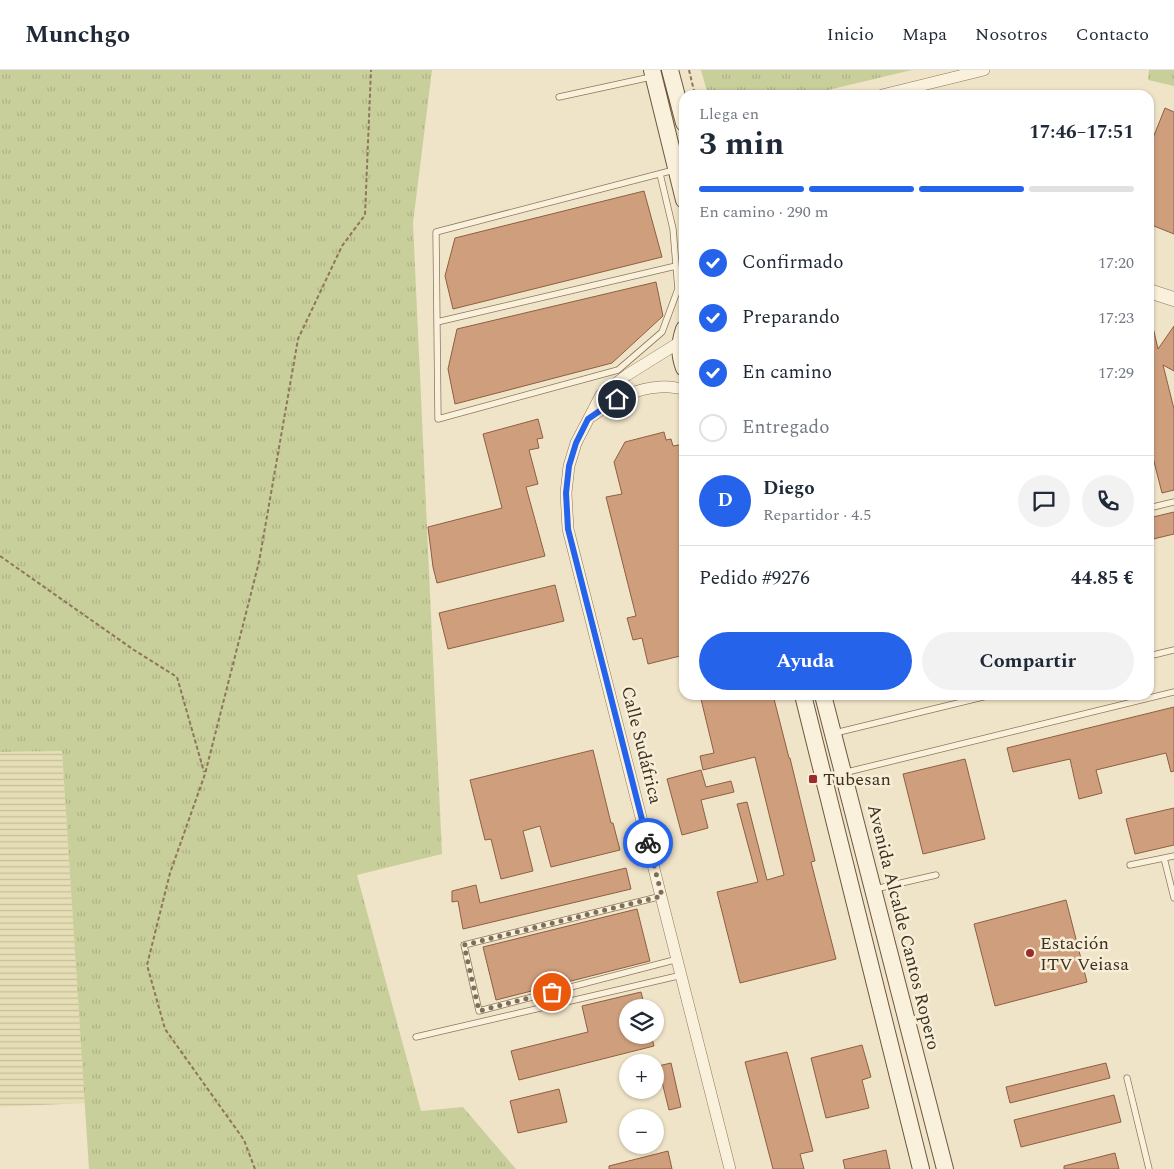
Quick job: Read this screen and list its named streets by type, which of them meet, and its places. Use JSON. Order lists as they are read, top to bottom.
{
  "streets": {
    "main road": ["Avenida Alcalde Cantos Ropero"],
    "street": ["Calle Sudáfrica"]
  },
  "places": {
    "transit": ["Tubesan"],
    "other": ["Estación ITV Veiasa"]
  },
  "page": {
    "header": "Munchgo",
    "nav": [
      "Inicio",
      "Mapa",
      "Nosotros",
      "Contacto"
    ],
    "heading": ["3 min", "Llega en", "17:46–17:51"],
    "panel": [
      "Diego",
      "Repartidor · 4.5",
      "Pedido #9276",
      "44.85 €"
    ],
    "bar": "En camino · 290 m",
    "list": [
      ["Confirmado", "17:20"],
      ["Preparando", "17:23"],
      ["En camino", "17:29"],
      "Entregado"
    ],
    "round": "D",
    "buttons": ["Ayuda", "Compartir"],
    "map_buttons": ["+", "−"]
  }
}
